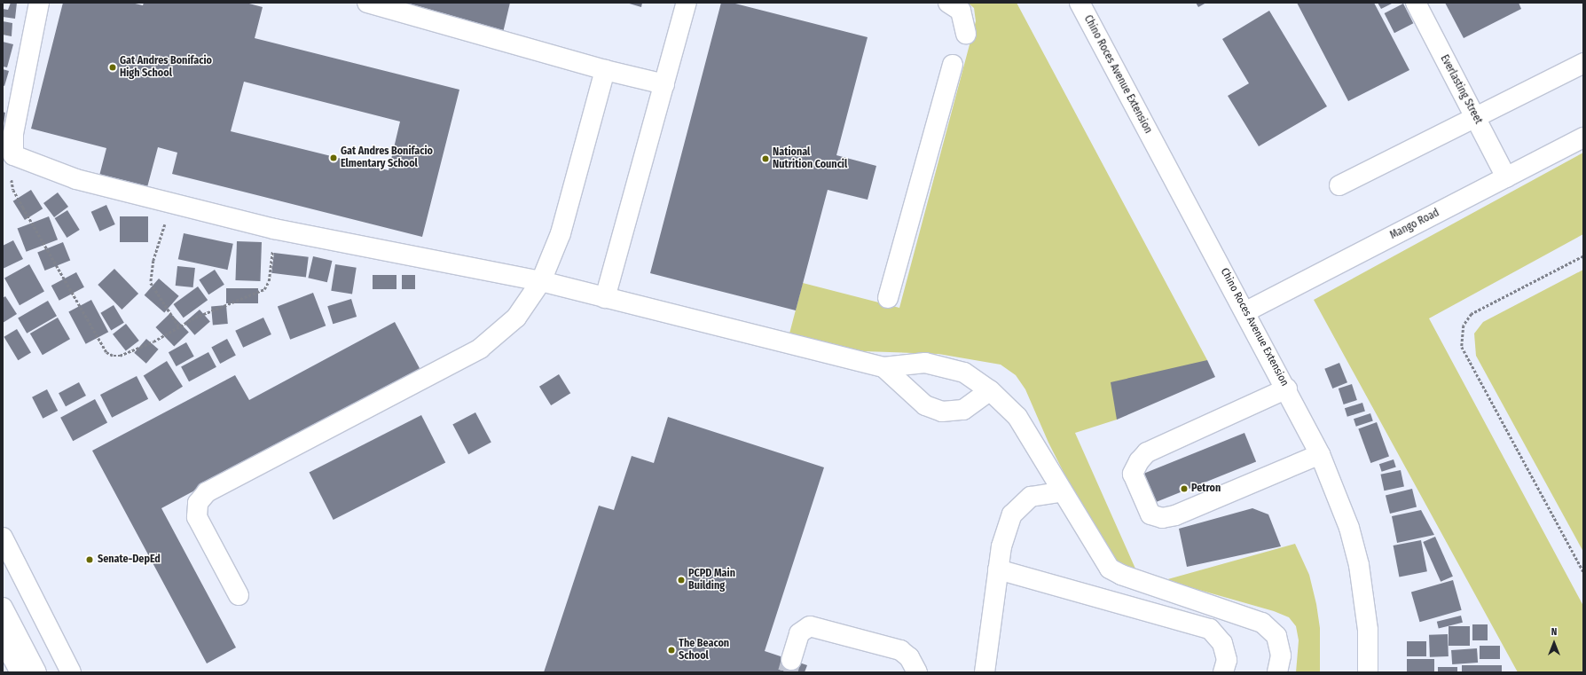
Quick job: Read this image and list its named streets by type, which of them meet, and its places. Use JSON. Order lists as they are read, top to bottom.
{
  "streets": {
    "main road": ["Chino Roces Avenue Extension", "Everlasting Street", "Mango Road"]
  },
  "crossings": [
    ["Chino Roces Avenue Extension", "Mango Road"],
    ["Everlasting Street", "Mango Road"]
  ],
  "places": [
    "Gat Andres Bonifacio High School",
    "Gat Andres Bonifacio Elmentary School",
    "National Nutrition Council",
    "Petron",
    "Senate-DepEd",
    "PCPD Main Building",
    "The Beacon School"
  ],
  "north": "top"
}
